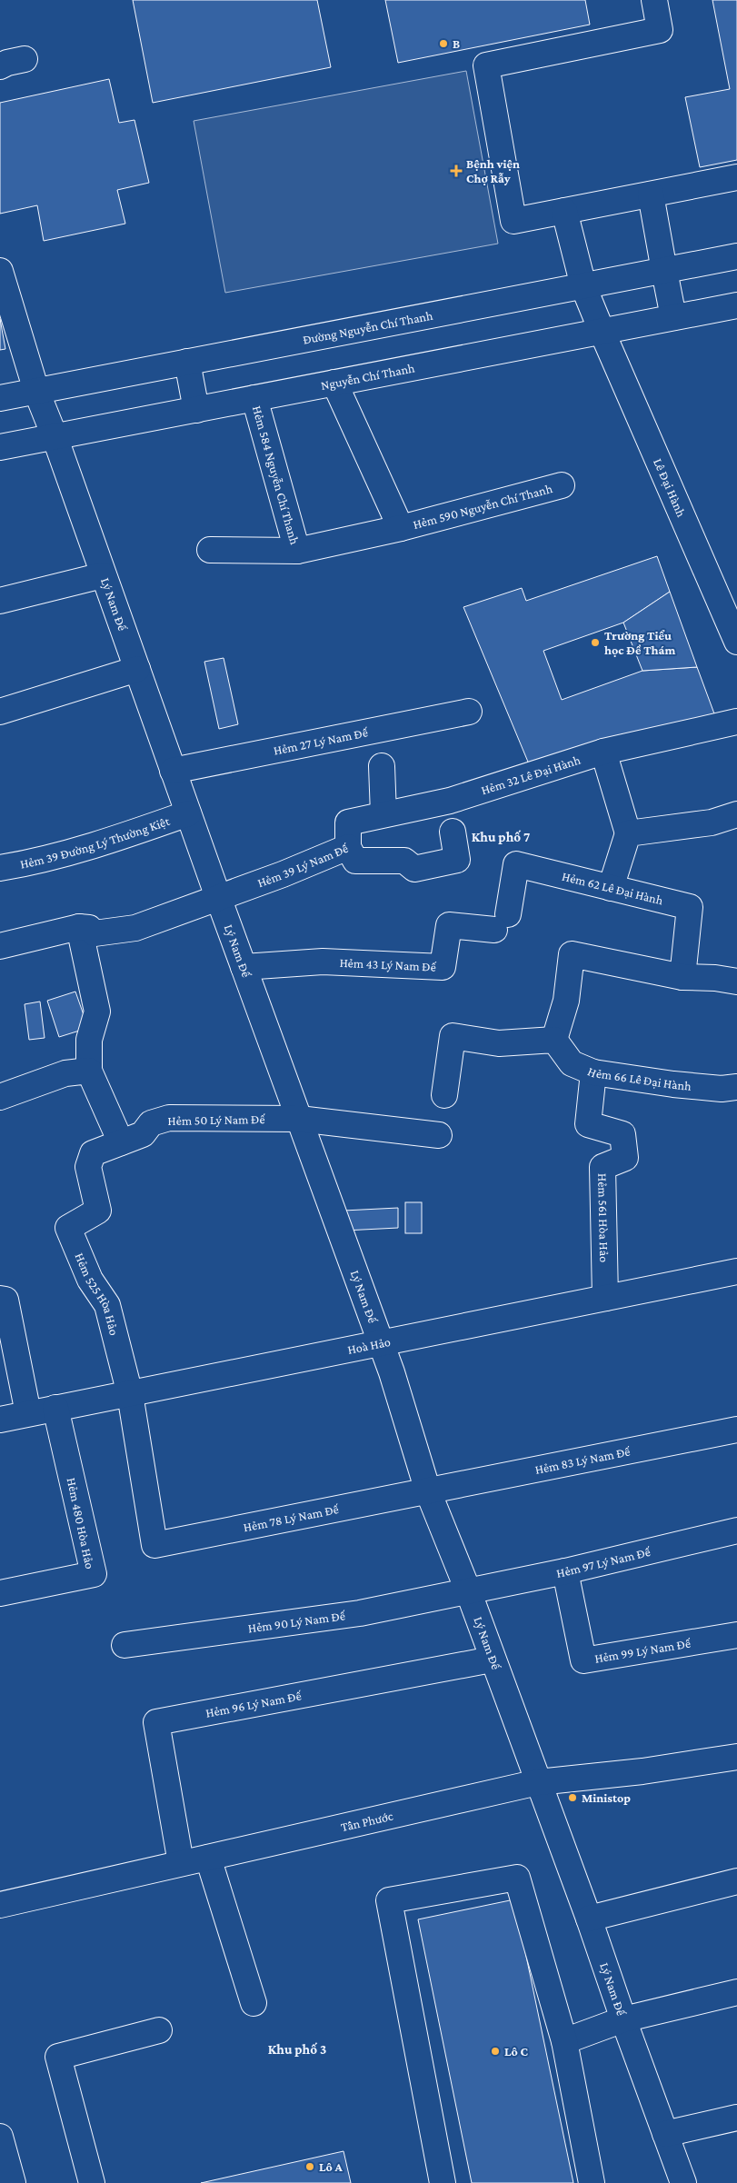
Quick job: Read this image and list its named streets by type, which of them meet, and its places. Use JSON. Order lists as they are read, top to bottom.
{
  "streets": {
    "street": [
      "Đường Nguyễn Chí Thanh",
      "Nguyễn Chí Thanh",
      "Hẻm 584 Nguyễn Chí Thanh",
      "Lê Đại Hành",
      "Hẻm 590 Nguyễn Chí Thanh",
      "Lý Nam Đế",
      "Hẻm 27 Lý Nam Đế",
      "Hẻm 32 Lê Đại Hành",
      "Hẻm 39 Đường Lý Thường Kiệt",
      "Hẻm 39 Lý Nam Đế",
      "Hẻm 62 Lê Đại Hành",
      "Hẻm 43 Lý Nam Đế",
      "Hẻm 66 Lê Đại Hành",
      "Hẻm 50 Lý Nam Đế",
      "Hẻm 561 Hòa Hảo",
      "Hẻm 525 Hòa Hảo",
      "Hoà Hảo",
      "Hẻm 83 Lý Nam Đế",
      "Hẻm 78 Lý Nam Đế",
      "Hẻm 480 Hòa Hảo",
      "Hẻm 97 Lý Nam Đế",
      "Hẻm 90 Lý Nam Đế",
      "Hẻm 99 Lý Nam Đế",
      "Hẻm 96 Lý Nam Đế",
      "Tân Phước"
    ]
  },
  "crossings": [
    ["Đường Nguyễn Chí Thanh", "Lê Đại Hành"],
    ["Đường Nguyễn Chí Thanh", "Lý Nam Đế"],
    ["Nguyễn Chí Thanh", "Hẻm 584 Nguyễn Chí Thanh"],
    ["Nguyễn Chí Thanh", "Lê Đại Hành"],
    ["Nguyễn Chí Thanh", "Hẻm 590 Nguyễn Chí Thanh"],
    ["Nguyễn Chí Thanh", "Lý Nam Đế"],
    ["Hẻm 584 Nguyễn Chí Thanh", "Hẻm 590 Nguyễn Chí Thanh"],
    ["Lý Nam Đế", "Hẻm 27 Lý Nam Đế"],
    ["Lý Nam Đế", "Hẻm 39 Đường Lý Thường Kiệt"],
    ["Lý Nam Đế", "Hẻm 39 Lý Nam Đế"],
    ["Lý Nam Đế", "Hẻm 43 Lý Nam Đế"],
    ["Lý Nam Đế", "Hẻm 50 Lý Nam Đế"],
    ["Lý Nam Đế", "Hoà Hảo"],
    ["Lý Nam Đế", "Hẻm 83 Lý Nam Đế"],
    ["Lý Nam Đế", "Hẻm 78 Lý Nam Đế"],
    ["Lý Nam Đế", "Hẻm 97 Lý Nam Đế"],
    ["Lý Nam Đế", "Hẻm 90 Lý Nam Đế"],
    ["Lý Nam Đế", "Hẻm 96 Lý Nam Đế"],
    ["Lý Nam Đế", "Tân Phước"],
    ["Hẻm 32 Lê Đại Hành", "Hẻm 39 Lý Nam Đế"],
    ["Hẻm 62 Lê Đại Hành", "Hẻm 43 Lý Nam Đế"],
    ["Hẻm 66 Lê Đại Hành", "Hẻm 561 Hòa Hảo"],
    ["Hẻm 50 Lý Nam Đế", "Hẻm 525 Hòa Hảo"],
    ["Hẻm 561 Hòa Hảo", "Hoà Hảo"],
    ["Hẻm 525 Hòa Hảo", "Hoà Hảo"],
    ["Hẻm 525 Hòa Hảo", "Hẻm 78 Lý Nam Đế"],
    ["Hoà Hảo", "Hẻm 78 Lý Nam Đế"],
    ["Hoà Hảo", "Hẻm 480 Hòa Hảo"],
    ["Hẻm 83 Lý Nam Đế", "Hẻm 78 Lý Nam Đế"],
    ["Hẻm 97 Lý Nam Đế", "Hẻm 90 Lý Nam Đế"],
    ["Hẻm 97 Lý Nam Đế", "Hẻm 99 Lý Nam Đế"],
    ["Hẻm 96 Lý Nam Đế", "Tân Phước"]
  ],
  "districts": ["Khu phố 7", "Khu phố 3"],
  "places": {
    "other": [
      "B",
      "Trường Tiểu học Đề Thám",
      "Ministop",
      "Lô C",
      "Lô A"
    ],
    "health": ["Bệnh viện Chợ Rẫy"]
  }
}
